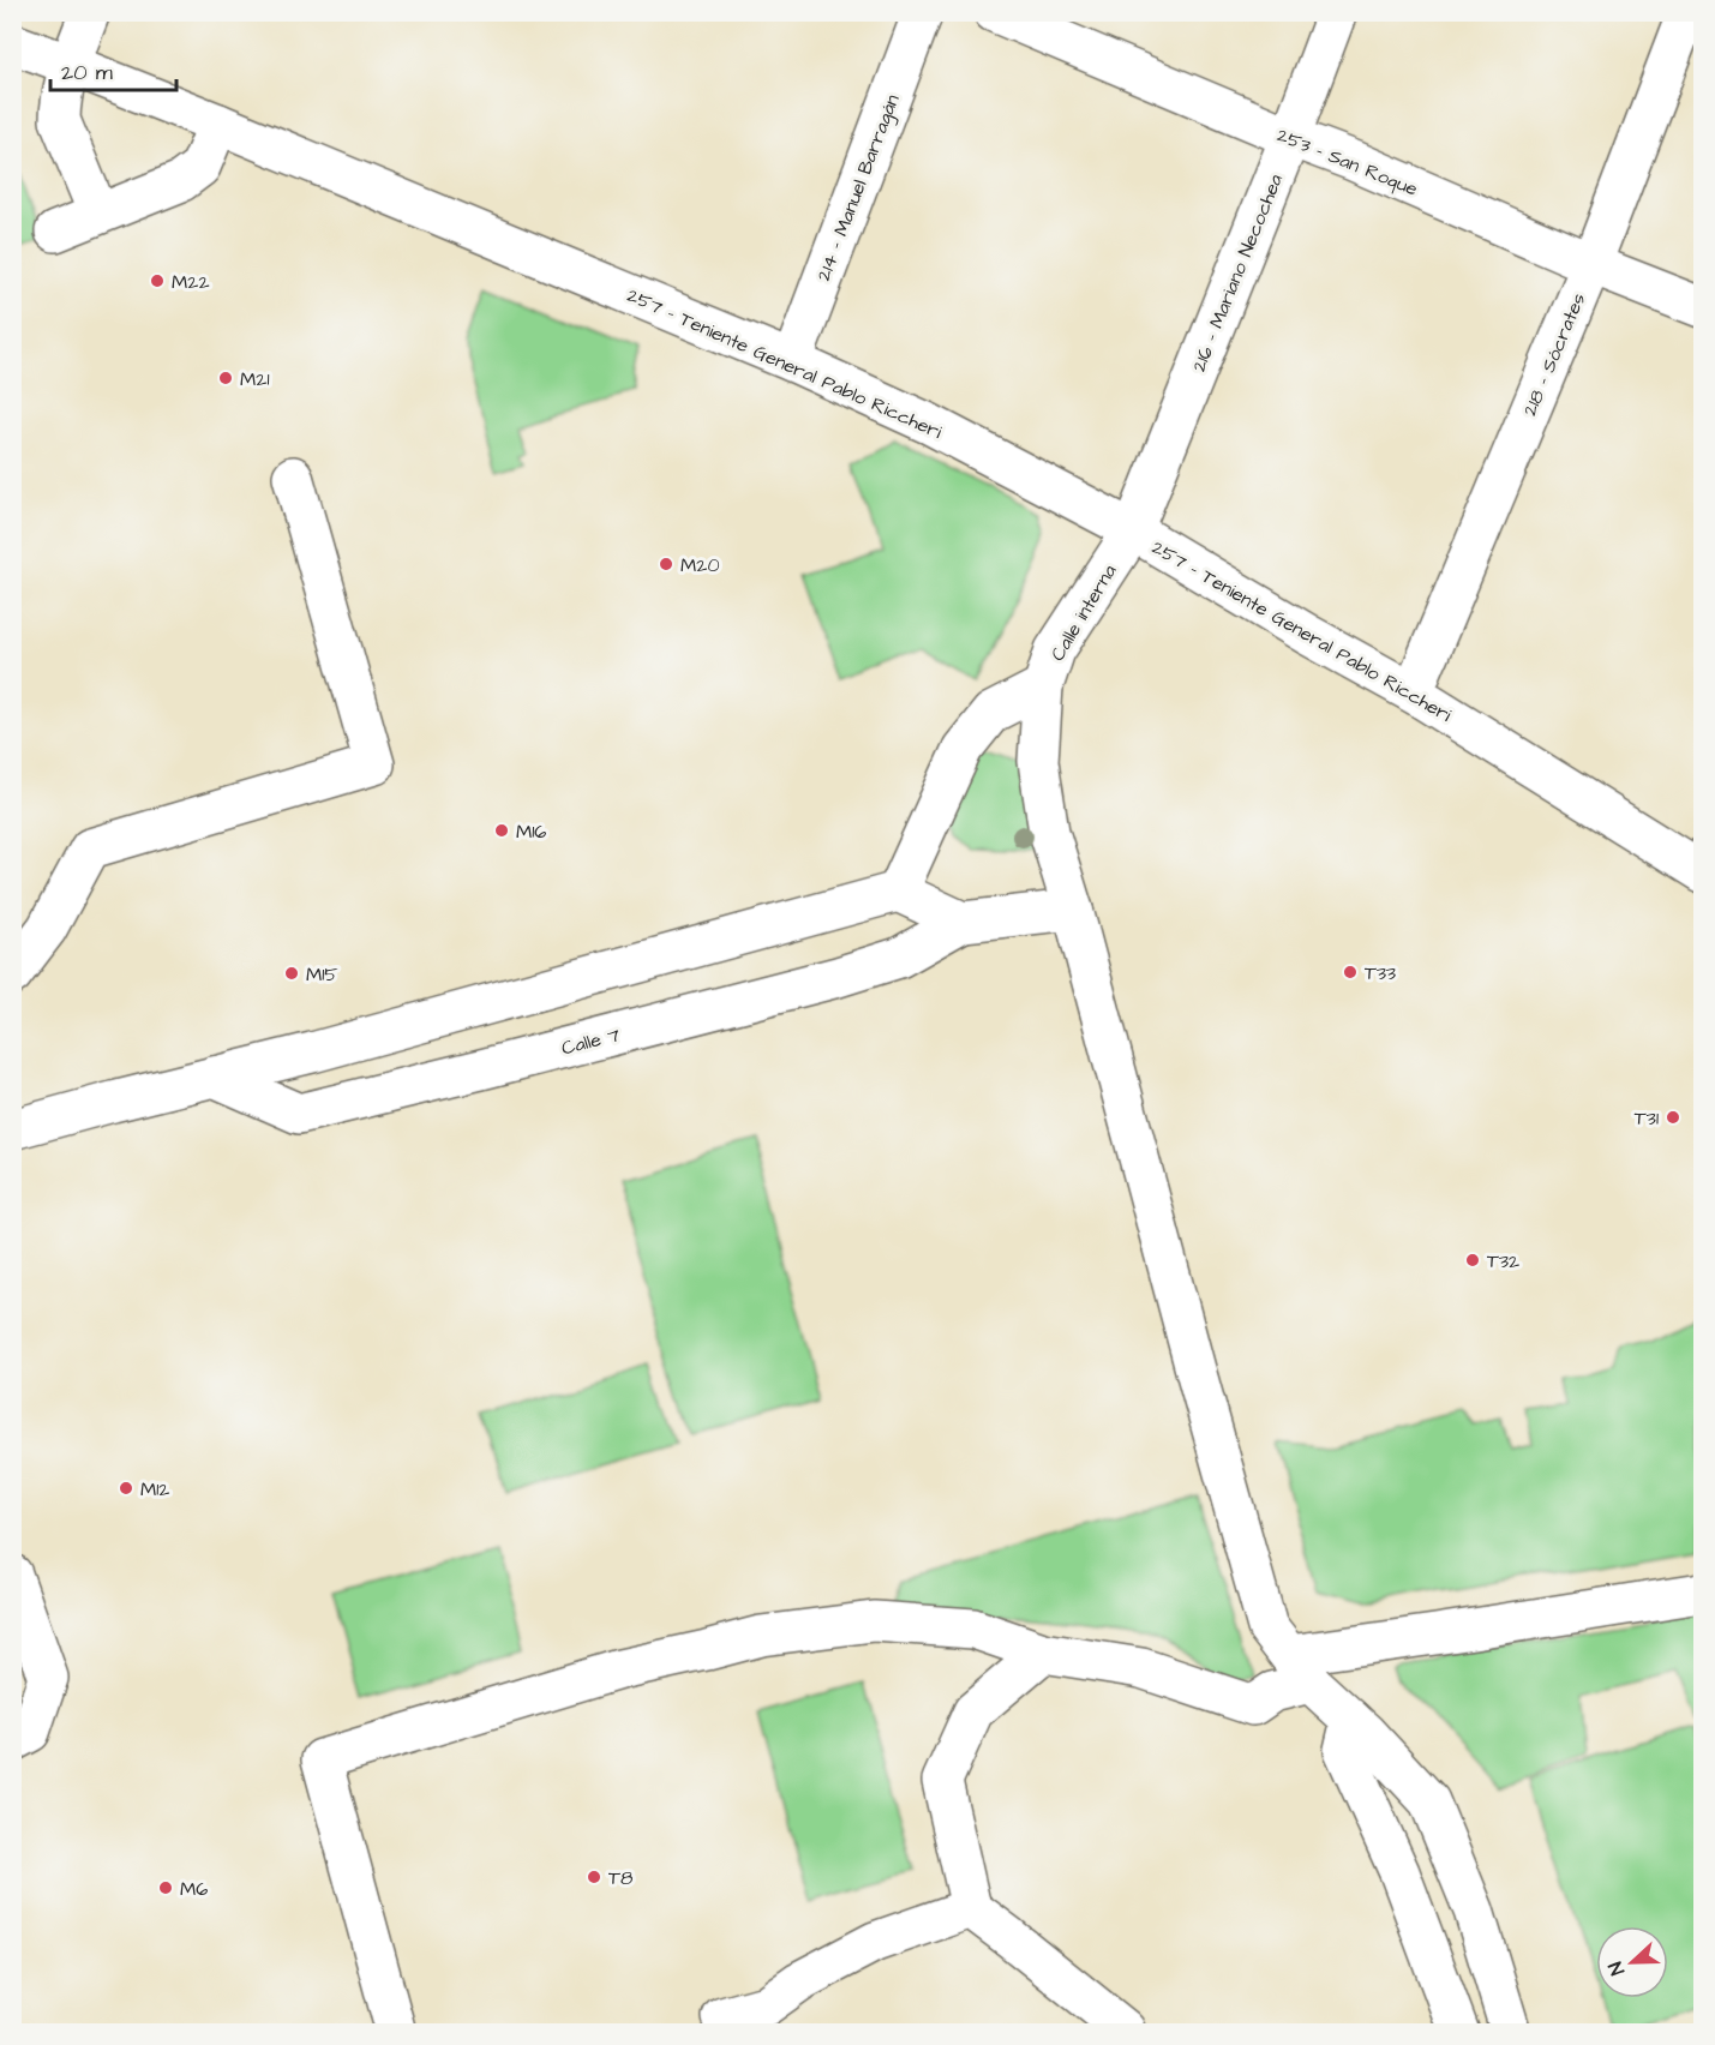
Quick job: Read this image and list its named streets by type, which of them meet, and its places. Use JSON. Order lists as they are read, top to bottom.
{
  "streets": {
    "street": [
      "253 - San Roque",
      "214 - Manuel Barragán",
      "216 - Mariano Necochea",
      "218 - Sócrates",
      "257 - Teniente General Pablo Riccheri",
      "Calle interna",
      "Calle 7"
    ]
  },
  "crossings": [
    ["253 - San Roque", "216 - Mariano Necochea"],
    ["253 - San Roque", "218 - Sócrates"],
    ["214 - Manuel Barragán", "257 - Teniente General Pablo Riccheri"],
    ["216 - Mariano Necochea", "257 - Teniente General Pablo Riccheri"],
    ["216 - Mariano Necochea", "Calle interna"],
    ["218 - Sócrates", "257 - Teniente General Pablo Riccheri"],
    ["257 - Teniente General Pablo Riccheri", "Calle interna"],
    ["Calle interna", "Calle 7"]
  ],
  "places": [
    "M22",
    "M21",
    "M20",
    "M16",
    "T33",
    "M15",
    "T31",
    "T32",
    "M12",
    "T8",
    "M6"
  ],
  "scale_bar": "20 m",
  "north": "left"
}
